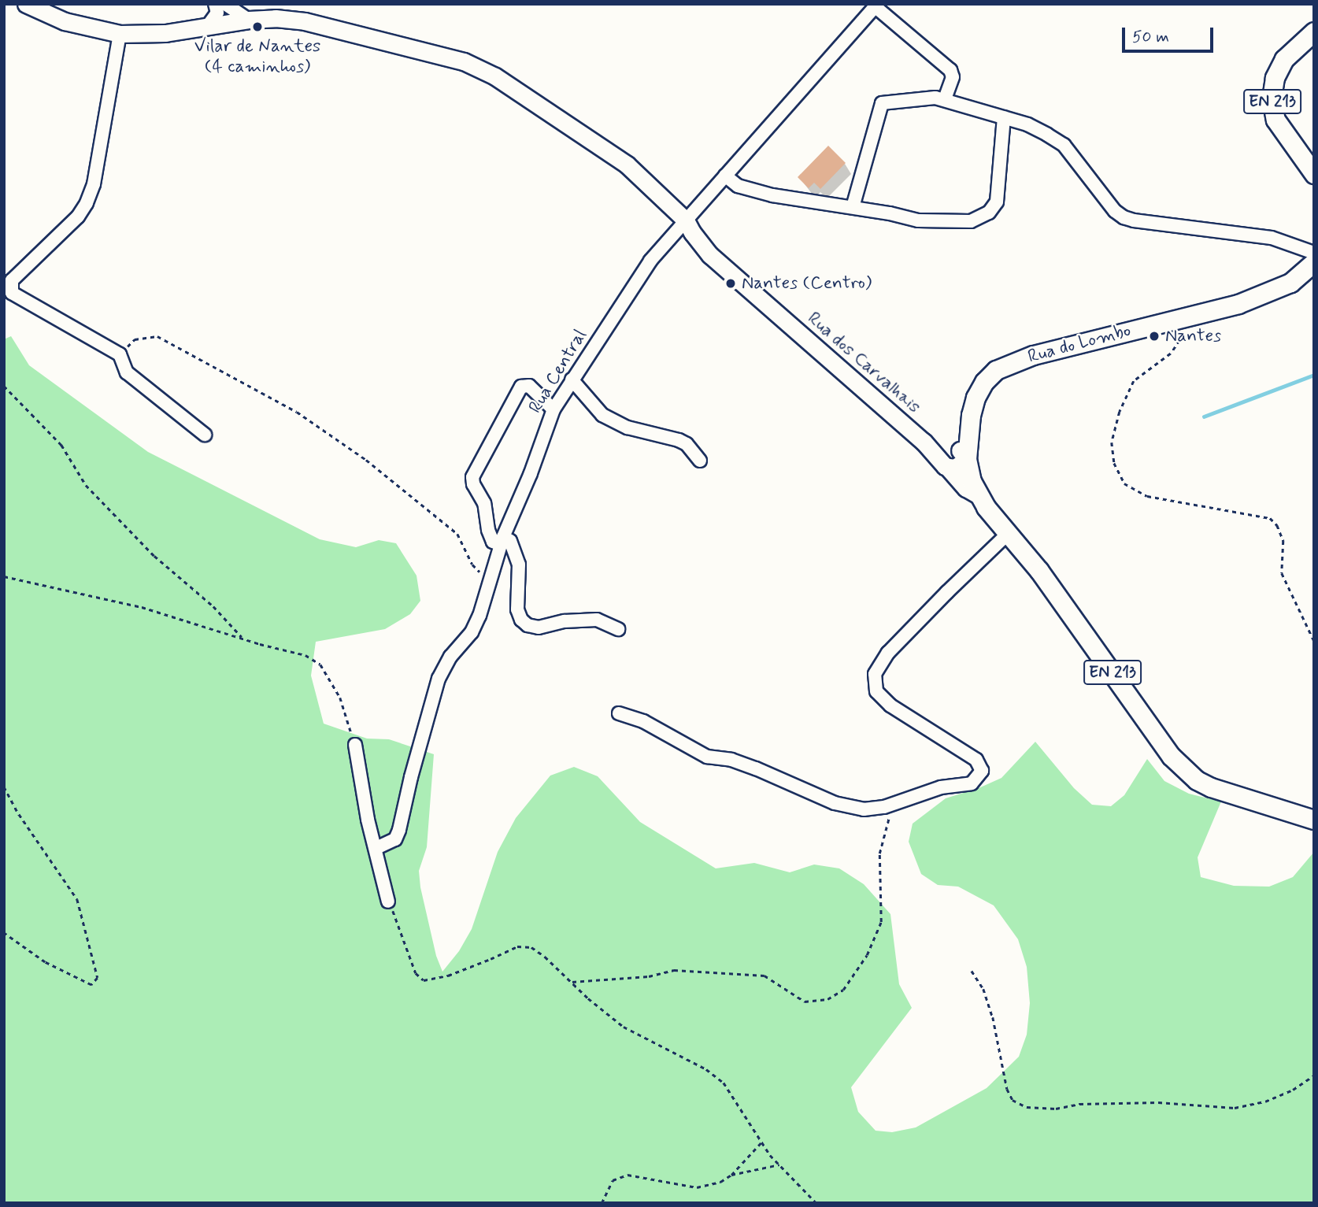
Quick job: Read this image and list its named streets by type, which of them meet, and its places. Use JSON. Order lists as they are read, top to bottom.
{
  "streets": {
    "main road": ["EN 213", "Rua do Lombo", "Rua dos Carvalhais"],
    "street": ["Rua Central"]
  },
  "crossings": [
    ["EN 213", "Rua do Lombo"],
    ["EN 213", "Rua dos Carvalhais"],
    ["Rua do Lombo", "Rua dos Carvalhais"],
    ["Rua dos Carvalhais", "Rua Central"]
  ],
  "places": ["Vilar de Nantes (4 caminhos)", "Nantes (Centro)", "Nantes"],
  "scale_bar": "50 m"
}
